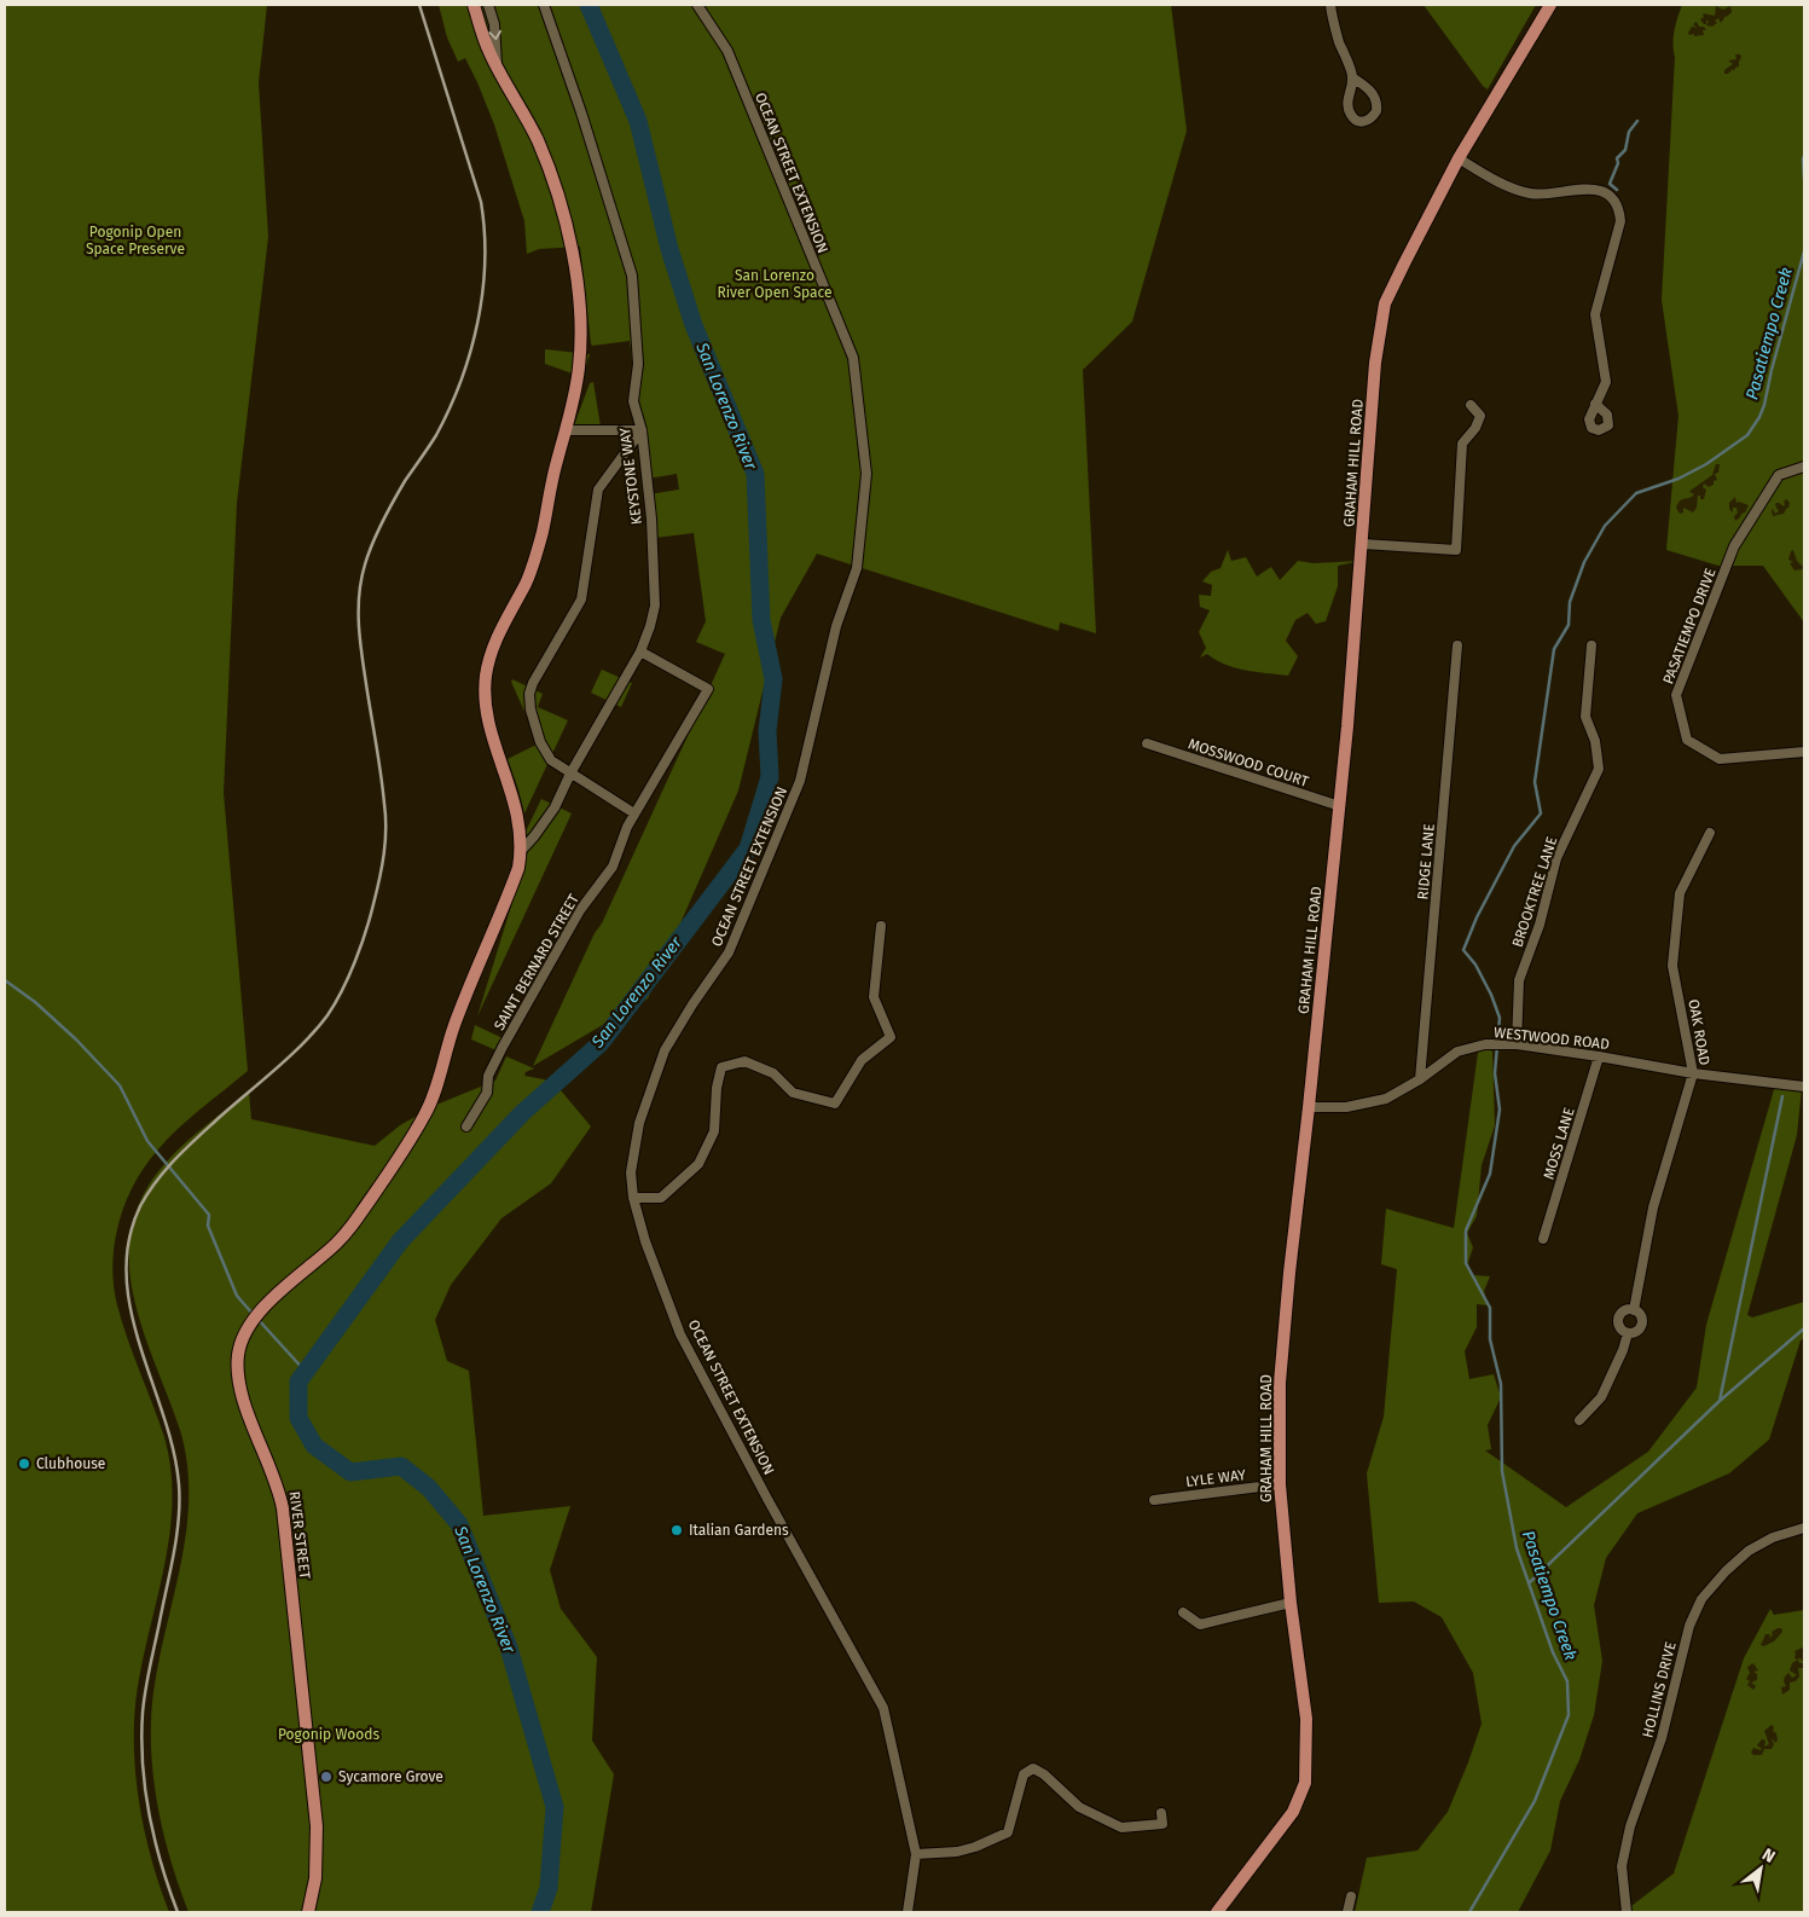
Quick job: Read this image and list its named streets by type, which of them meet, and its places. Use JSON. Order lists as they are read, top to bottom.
{
  "streets": {
    "main road": ["GRAHAM HILL ROAD", "RIVER STREET"],
    "street": [
      "OCEAN STREET EXTENSION",
      "KEYSTONE WAY",
      "PASATIEMPO DRIVE",
      "MOSSWOOD COURT",
      "RIDGE LANE",
      "BROOKTREE LANE",
      "SAINT BERNARD STREET",
      "OAK ROAD",
      "WESTWOOD ROAD",
      "MOSS LANE",
      "LYLE WAY",
      "HOLLINS DRIVE"
    ]
  },
  "crossings": [
    ["GRAHAM HILL ROAD", "MOSSWOOD COURT"],
    ["GRAHAM HILL ROAD", "WESTWOOD ROAD"],
    ["GRAHAM HILL ROAD", "LYLE WAY"],
    ["KEYSTONE WAY", "SAINT BERNARD STREET"],
    ["KEYSTONE WAY", "RIVER STREET"],
    ["RIDGE LANE", "WESTWOOD ROAD"],
    ["BROOKTREE LANE", "WESTWOOD ROAD"],
    ["OAK ROAD", "WESTWOOD ROAD"],
    ["WESTWOOD ROAD", "MOSS LANE"]
  ],
  "water": ["Pasatiempo Creek", "San Lorenzo River"],
  "parks": ["Pogonip Open Space Preserve", "San Lorenzo River Open Space", "Pogonip Woods"],
  "places": ["Clubhouse", "Italian Gardens", "Sycamore Grove"],
  "north": "top right"
}
